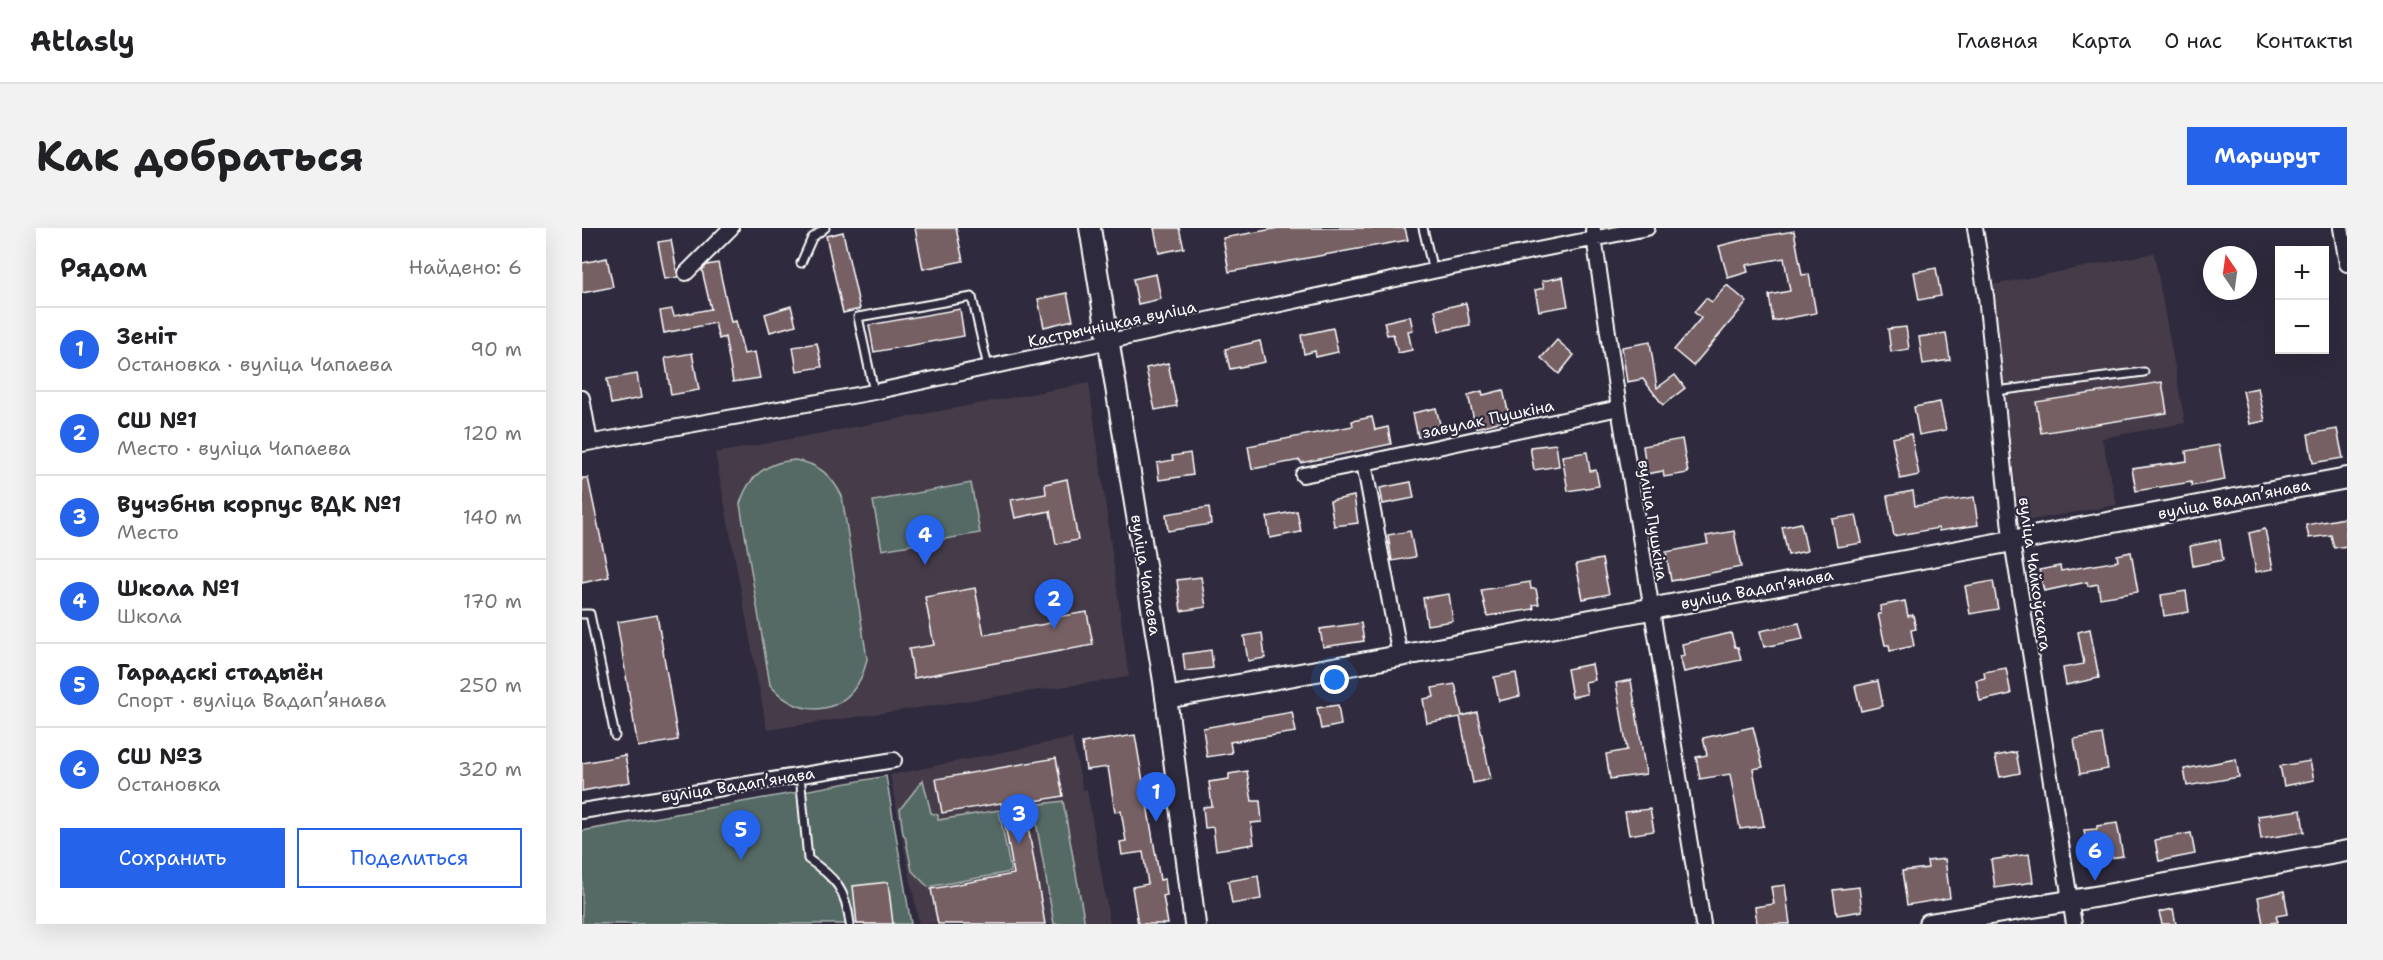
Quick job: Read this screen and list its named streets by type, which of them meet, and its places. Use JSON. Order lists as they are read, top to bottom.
{
  "streets": {
    "street": [
      "Кастрычніцкая вуліца",
      "завулак Пушкіна",
      "вуліца Вадапʼянава",
      "вуліца Пушкіна",
      "вуліца Чайкоўскага",
      "вуліца Чапаева"
    ]
  },
  "crossings": [
    ["Кастрычніцкая вуліца", "вуліца Пушкіна"],
    ["Кастрычніцкая вуліца", "вуліца Чапаева"],
    ["завулак Пушкіна", "вуліца Пушкіна"],
    ["вуліца Вадапʼянава", "вуліца Пушкіна"],
    ["вуліца Вадапʼянава", "вуліца Чайкоўскага"],
    ["вуліца Вадапʼянава", "вуліца Чапаева"]
  ],
  "north": "top",
  "page": {
    "header": "Atlasly",
    "nav": [
      "Главная",
      "Карта",
      "О нас",
      "Контакты"
    ],
    "buttons": [
      "Маршрут",
      ["Сохранить", "Поделиться"]
    ],
    "title": "Как добраться",
    "heading": ["Рядом", "Найдено: 6"],
    "map_buttons": ["+", "−"],
    "list": [
      {
        "mark": "1",
        "name": "Зеніт",
        "note": "Остановка · вуліца Чапаева",
        "value": "90 m"
      },
      {
        "mark": "2",
        "name": "СШ №1",
        "note": "Место · вуліца Чапаева",
        "value": "120 m"
      },
      {
        "mark": "3",
        "name": "Вучэбны корпус ВДК №1",
        "note": "Место",
        "value": "140 m"
      },
      {
        "mark": "4",
        "name": "Школа №1",
        "note": "Школа",
        "value": "170 m"
      },
      {
        "mark": "5",
        "name": "Гарадскі стадыён",
        "note": "Спорт · вуліца Вадапʼянава",
        "value": "250 m"
      },
      {
        "mark": "6",
        "name": "СШ №3",
        "note": "Остановка",
        "value": "320 m"
      }
    ],
    "pins": [
      "4",
      "2",
      "1",
      "3",
      "5",
      "6"
    ]
  }
}
